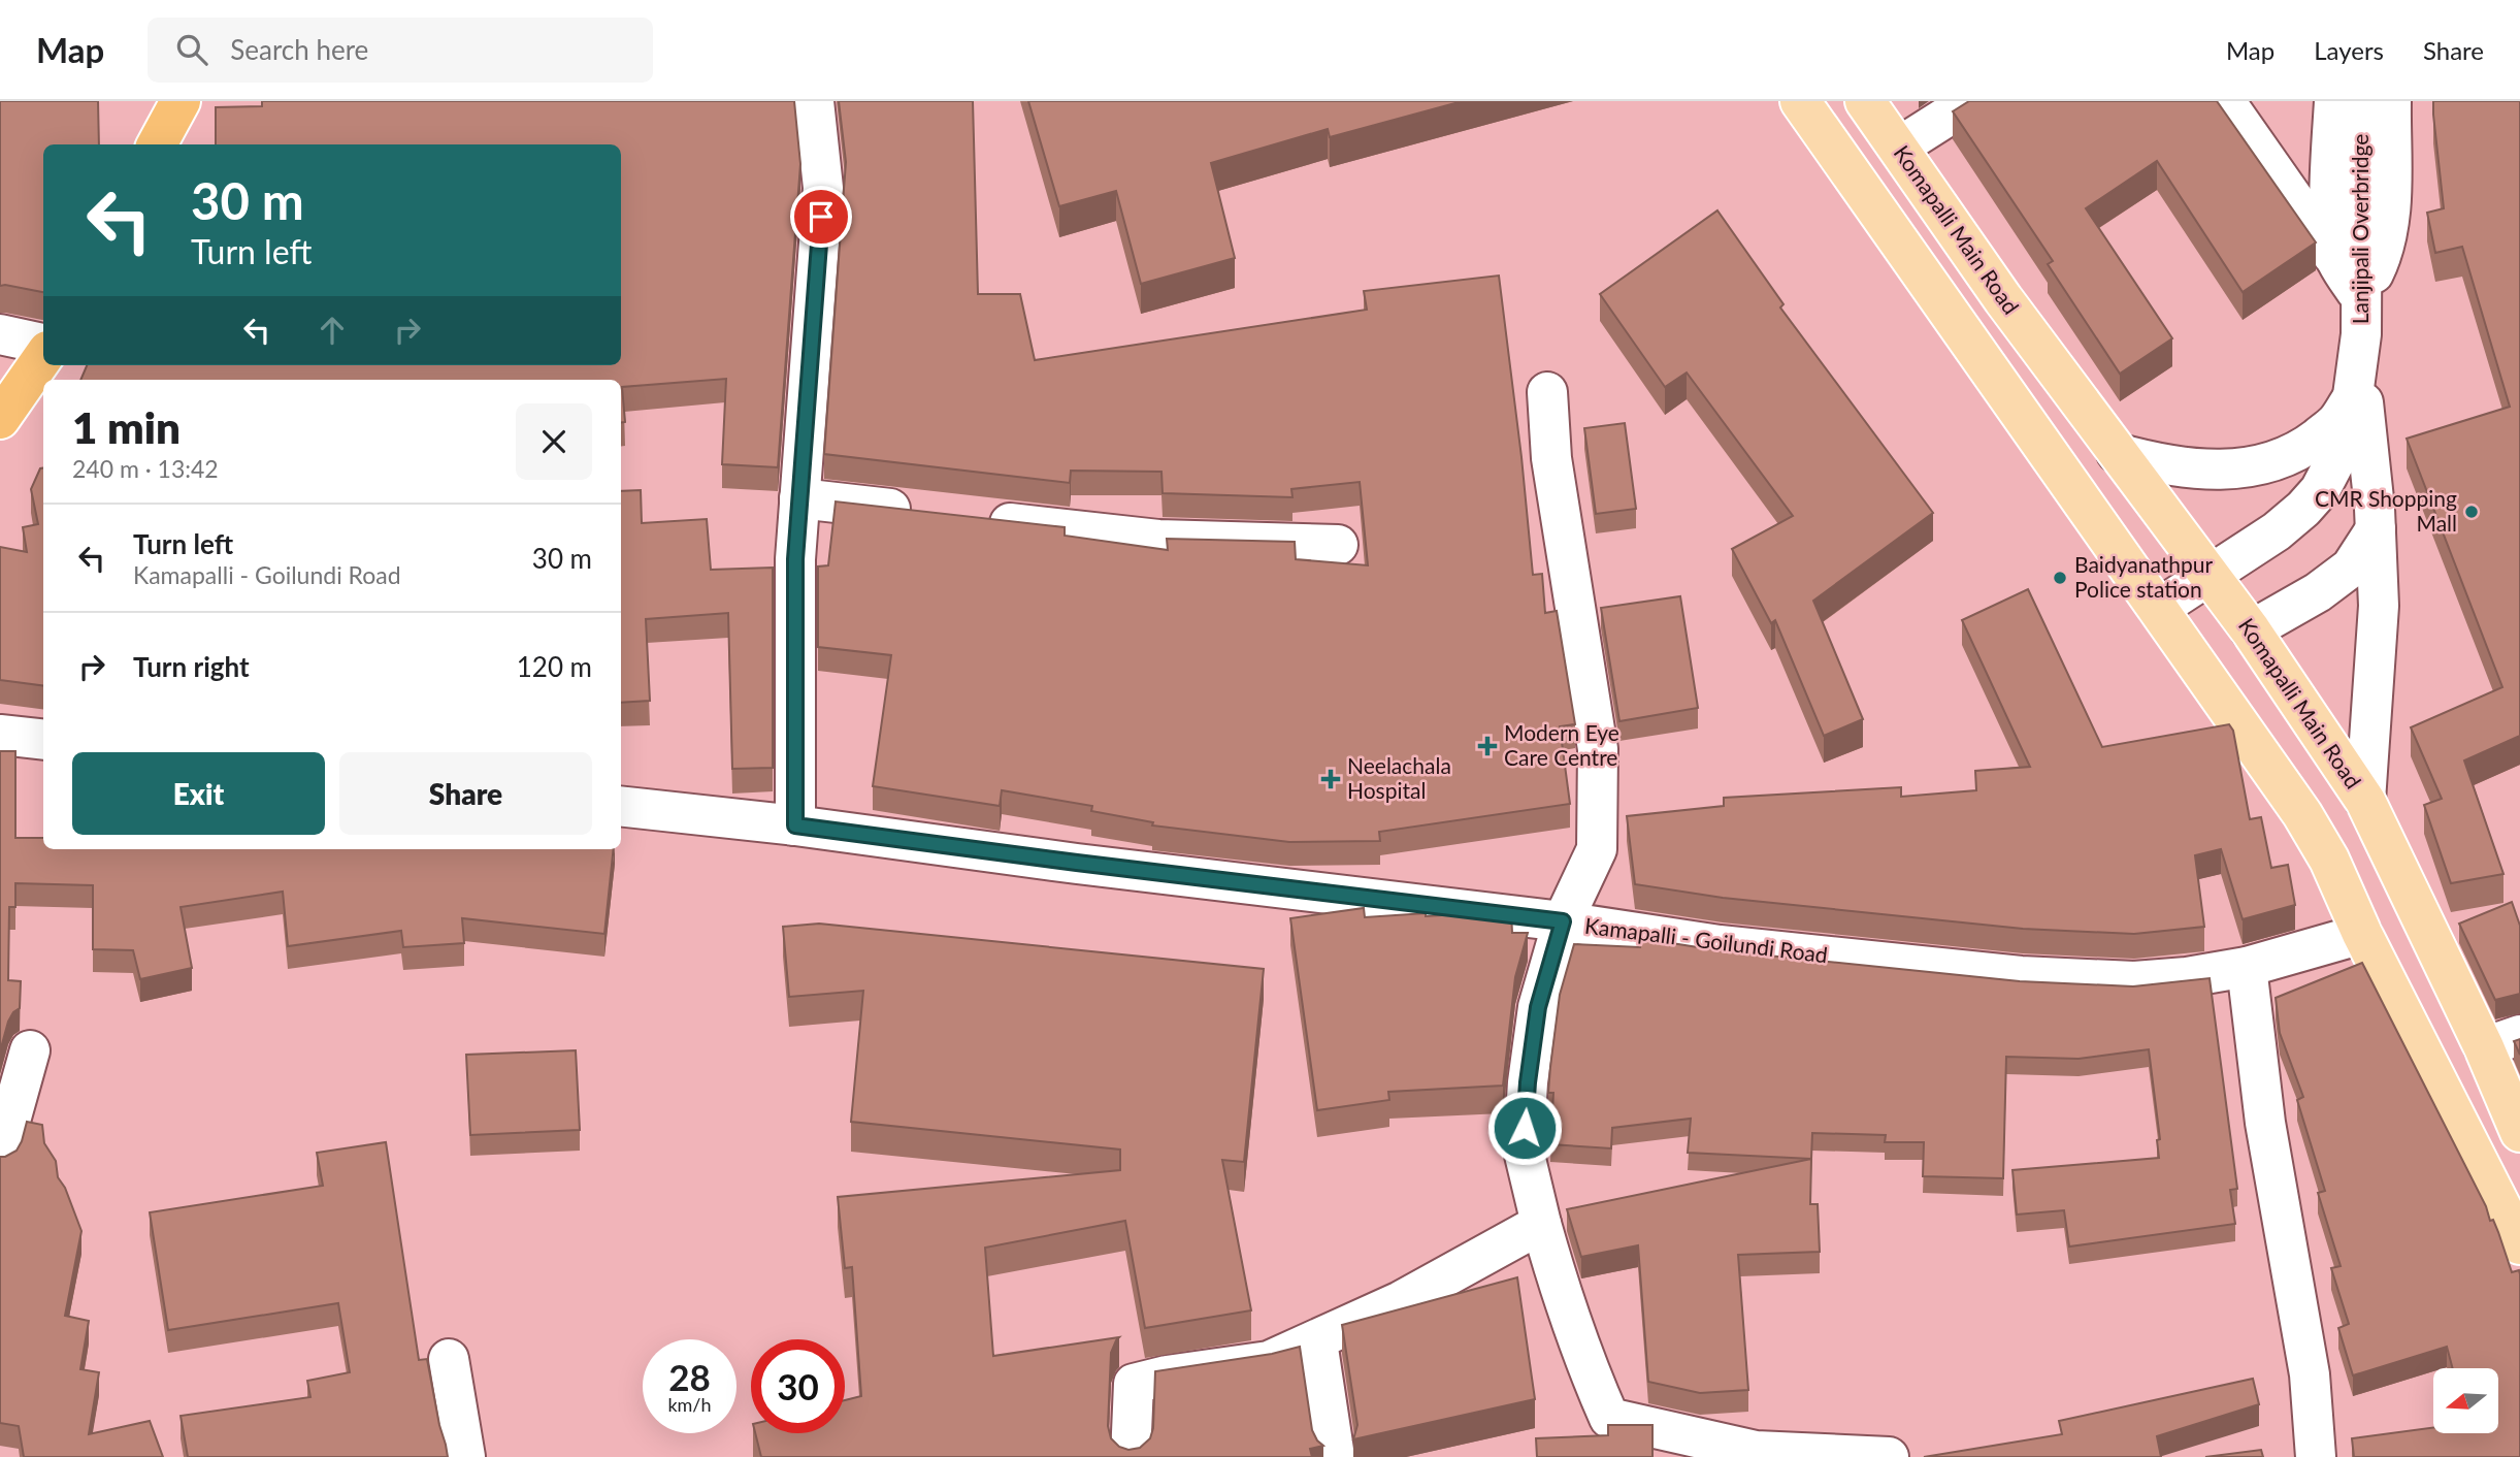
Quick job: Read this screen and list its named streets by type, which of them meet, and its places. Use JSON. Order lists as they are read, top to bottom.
{
  "streets": {
    "main road": ["Komapalli Main Road"],
    "street": ["Lanjipali Overbridge", "Kamapalli - Goilundi Road"]
  },
  "places": {
    "other": ["CMR Shopping Mall", "Baidyanathpur Police station"],
    "health": ["Modern Eye Care Centre", "Neelachala Hospital"]
  },
  "north": "left",
  "page": {
    "header": "Map",
    "search": "Search here",
    "nav": ["Map", "Layers", "Share"],
    "turn": ["30 m", "Turn left"],
    "heading": ["1 min", "240 m · 13:42"],
    "list": [
      {
        "name": "Turn left",
        "note": "Kamapalli - Goilundi Road",
        "value": "30 m"
      },
      {
        "name": "Turn right",
        "value": "120 m"
      }
    ],
    "buttons": ["Exit", "Share"],
    "speed": "28 km/h",
    "limit": "30"
  }
}
